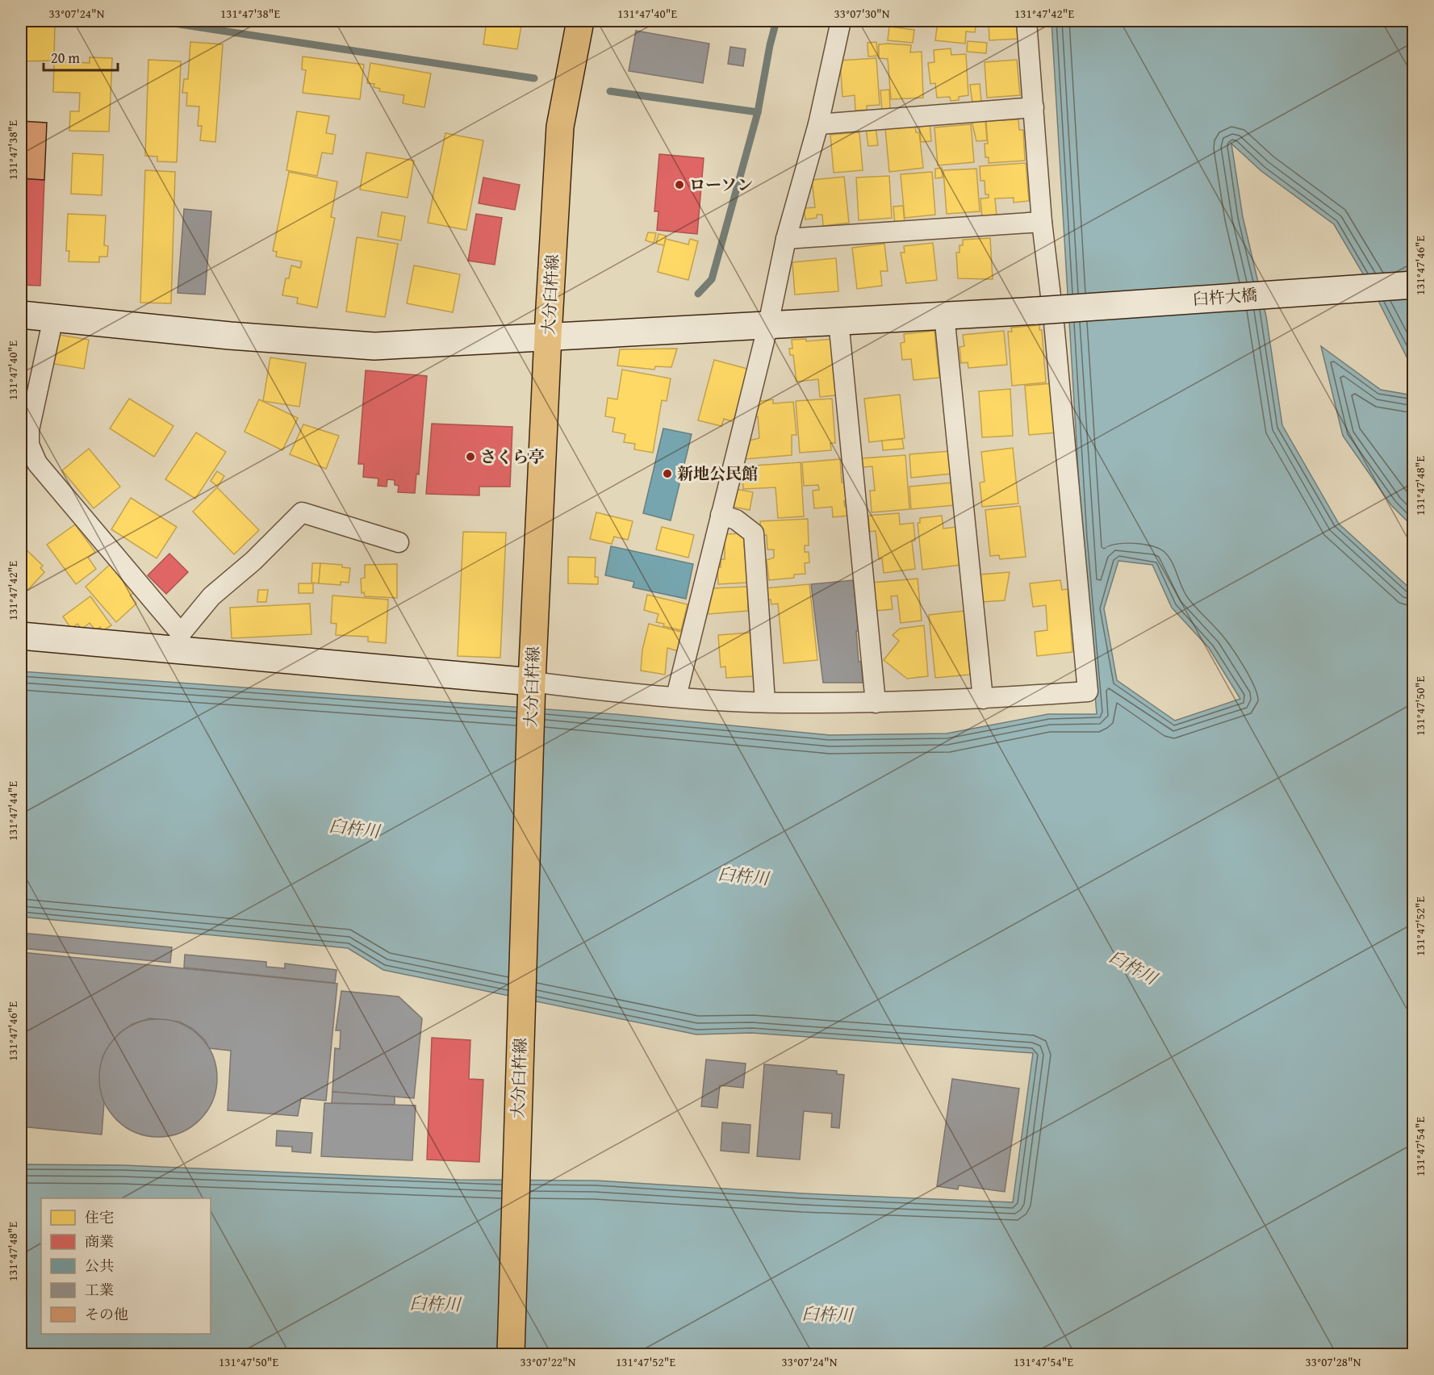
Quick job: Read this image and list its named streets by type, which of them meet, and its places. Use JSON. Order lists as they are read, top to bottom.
{
  "streets": {
    "main road": ["大分臼杵線"],
    "street": ["臼杵大橋"]
  },
  "crossings": [
    ["大分臼杵線", "臼杵大橋"]
  ],
  "water": ["臼杵川"],
  "places": ["ローソン", "さくら亭", "新地公民館"],
  "legend": [
    "住宅",
    "商業",
    "公共",
    "工業",
    "その他"
  ],
  "scale_bar": "20 m",
  "coordinates": [
    "33°07'24\"N",
    "131°47'38\"E",
    "131°47'40\"E",
    "33°07'30\"N",
    "131°47'42\"E",
    "131°47'46\"E",
    "131°47'48\"E",
    "131°47'50\"E",
    "131°47'44\"E",
    "131°47'52\"E",
    "131°47'54\"E",
    "33°07'22\"N",
    "33°07'28\"N"
  ]
}
